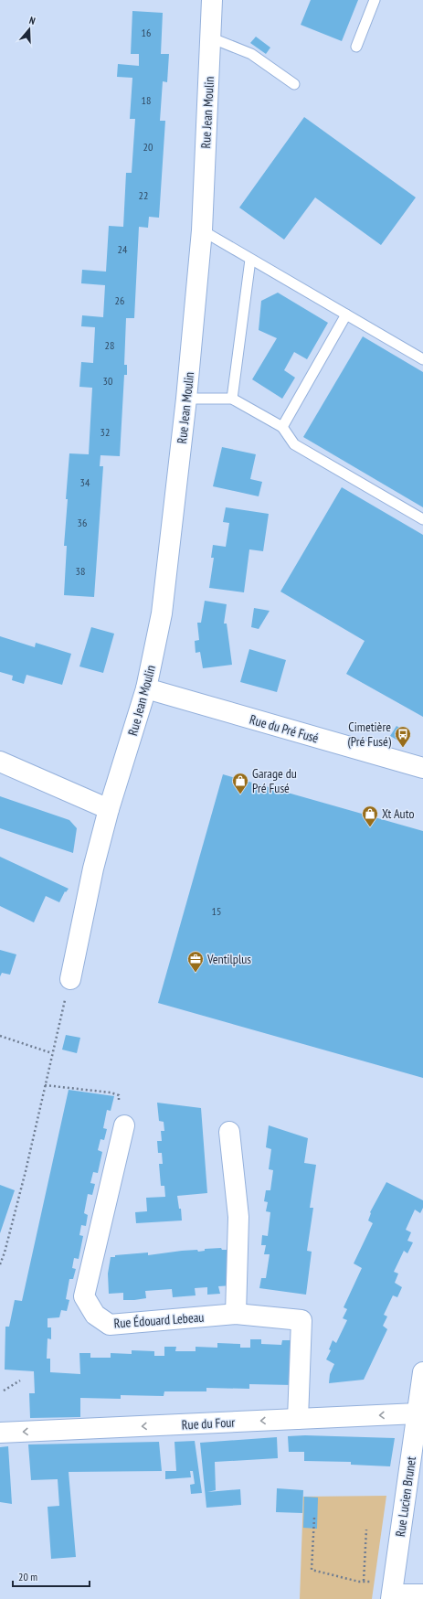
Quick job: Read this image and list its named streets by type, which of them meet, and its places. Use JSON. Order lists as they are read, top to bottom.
{
  "streets": {
    "street": [
      "Rue Jean Moulin",
      "Rue du Pré Fusé",
      "Rue Édouard Lebeau",
      "Rue du Four",
      "Rue Lucien Brunet"
    ]
  },
  "crossings": [
    ["Rue Jean Moulin", "Rue du Pré Fusé"],
    ["Rue Édouard Lebeau", "Rue du Four"],
    ["Rue du Four", "Rue Lucien Brunet"]
  ],
  "one_way": ["Rue du Four"],
  "places": {
    "bus stop": ["Cimetière (Pré Fusé)"],
    "shop": ["Garage du Pré Fusé", "Xt Auto"],
    "office": ["Ventilplus"]
  },
  "house_numbers": [
    "16",
    "18",
    "20",
    "22",
    "24",
    "26",
    "28",
    "30",
    "32",
    "34",
    "36",
    "38",
    "15"
  ],
  "scale_bar": "20 m",
  "north": "top"
}
